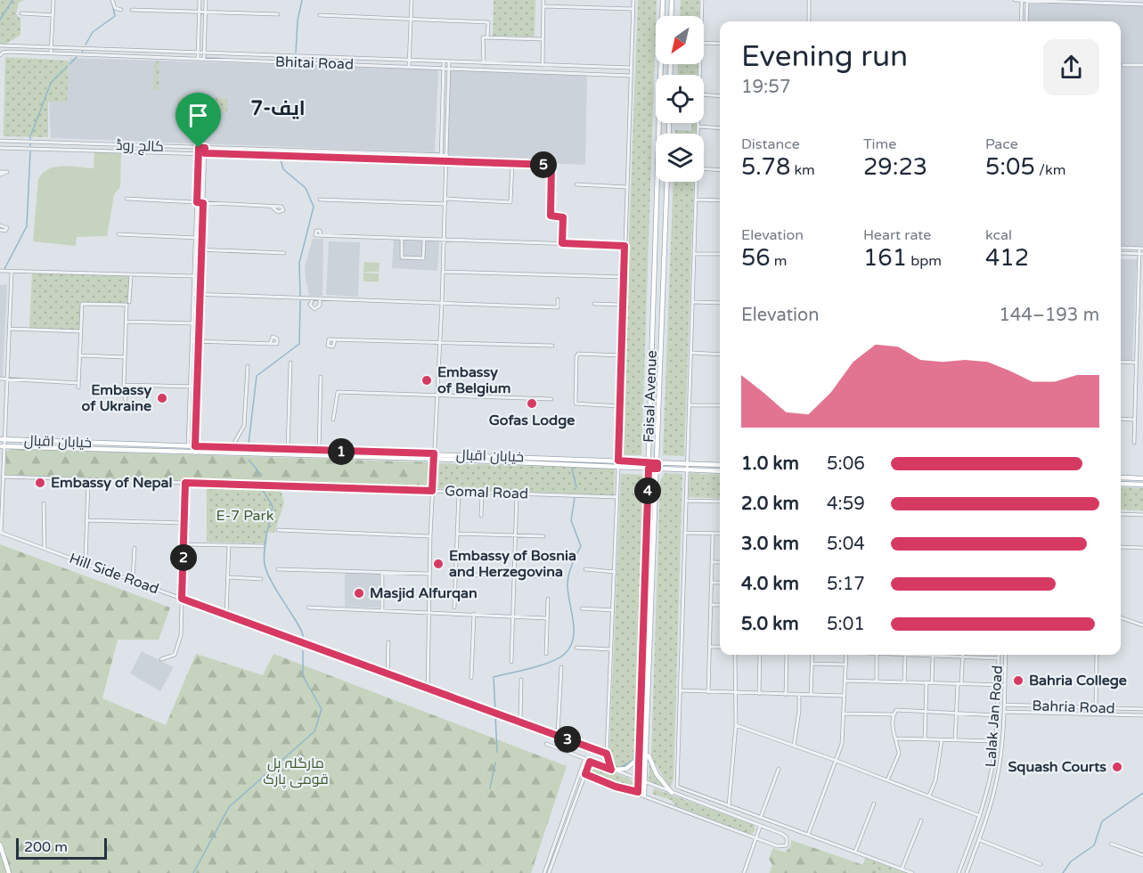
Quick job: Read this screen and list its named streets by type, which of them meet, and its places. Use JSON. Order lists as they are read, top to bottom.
{
  "streets": {
    "main road": ["Faisal Avenue", "خیابان اقبال"],
    "street": [
      "Bhitai Road",
      "کالج روڈ",
      "Gomal Road",
      "Hill Side Road",
      "Bahria Road",
      "Lalak Jan Road"
    ]
  },
  "crossings": [
    ["Faisal Avenue", "خیابان اقبال"],
    ["Gomal Road", "Hill Side Road"],
    ["Bahria Road", "Lalak Jan Road"]
  ],
  "districts": ["ایف-7"],
  "parks": ["E-7 Park", "مارگلہ ہل قومی پارک"],
  "places": [
    "Embassy of Belgium",
    "Embassy of Ukraine",
    "Gofas Lodge",
    "Embassy of Nepal",
    "Embassy of Bosnia and Herzegovina",
    "Masjid Alfurqan",
    "Bahria College",
    "Squash Courts"
  ],
  "scale_bar": "200 m",
  "north": "bottom left",
  "page": {
    "heading": ["Evening run", "19:57"],
    "stats": [
      ["Distance", "5.78 km"],
      ["Time", "29:23"],
      ["Pace", "5:05 /km"],
      ["Elevation", "56 m"],
      ["Heart rate", "161 bpm"],
      ["kcal", "412"]
    ],
    "pins": [
      "5",
      "1",
      "4",
      "2",
      "3"
    ],
    "chart": ["Elevation", "144–193 m"],
    "list": [
      {
        "name": "1.0 km",
        "note": "5:06"
      },
      {
        "name": "2.0 km",
        "note": "4:59"
      },
      {
        "name": "3.0 km",
        "note": "5:04"
      },
      {
        "name": "4.0 km",
        "note": "5:17"
      },
      {
        "name": "5.0 km",
        "note": "5:01"
      }
    ],
    "scale": "200 m"
  }
}
